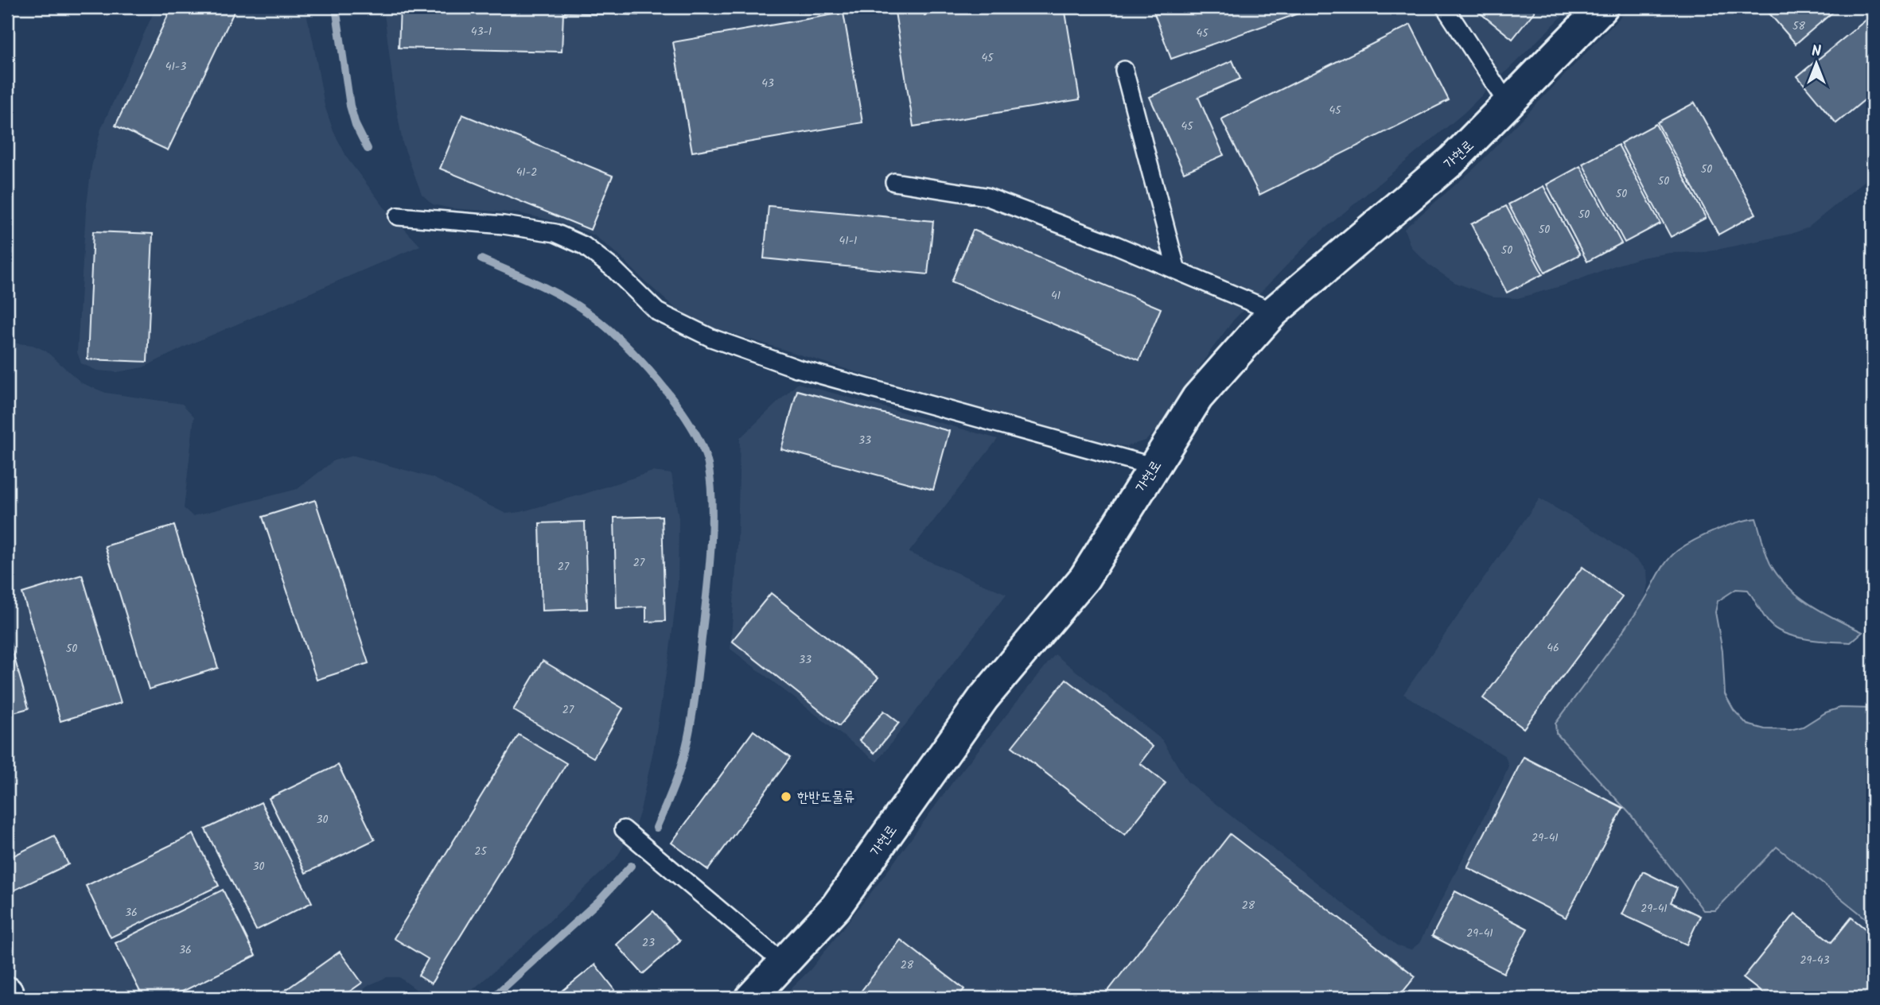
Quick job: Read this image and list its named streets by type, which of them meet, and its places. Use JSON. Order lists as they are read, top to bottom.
{
  "streets": {
    "street": ["가현로"]
  },
  "places": ["한반도물류"],
  "house_numbers": [
    "58",
    "43-1",
    "45",
    "45",
    "41-3",
    "43",
    "45",
    "45",
    "50",
    "41-2",
    "50",
    "50",
    "50",
    "50",
    "41-1",
    "50",
    "41",
    "33",
    "27",
    "27",
    "46",
    "50",
    "33",
    "27",
    "30",
    "29-41",
    "25",
    "30",
    "28",
    "29-41",
    "36",
    "29-41",
    "23",
    "36",
    "29-43",
    "28"
  ],
  "north": "top"
}
